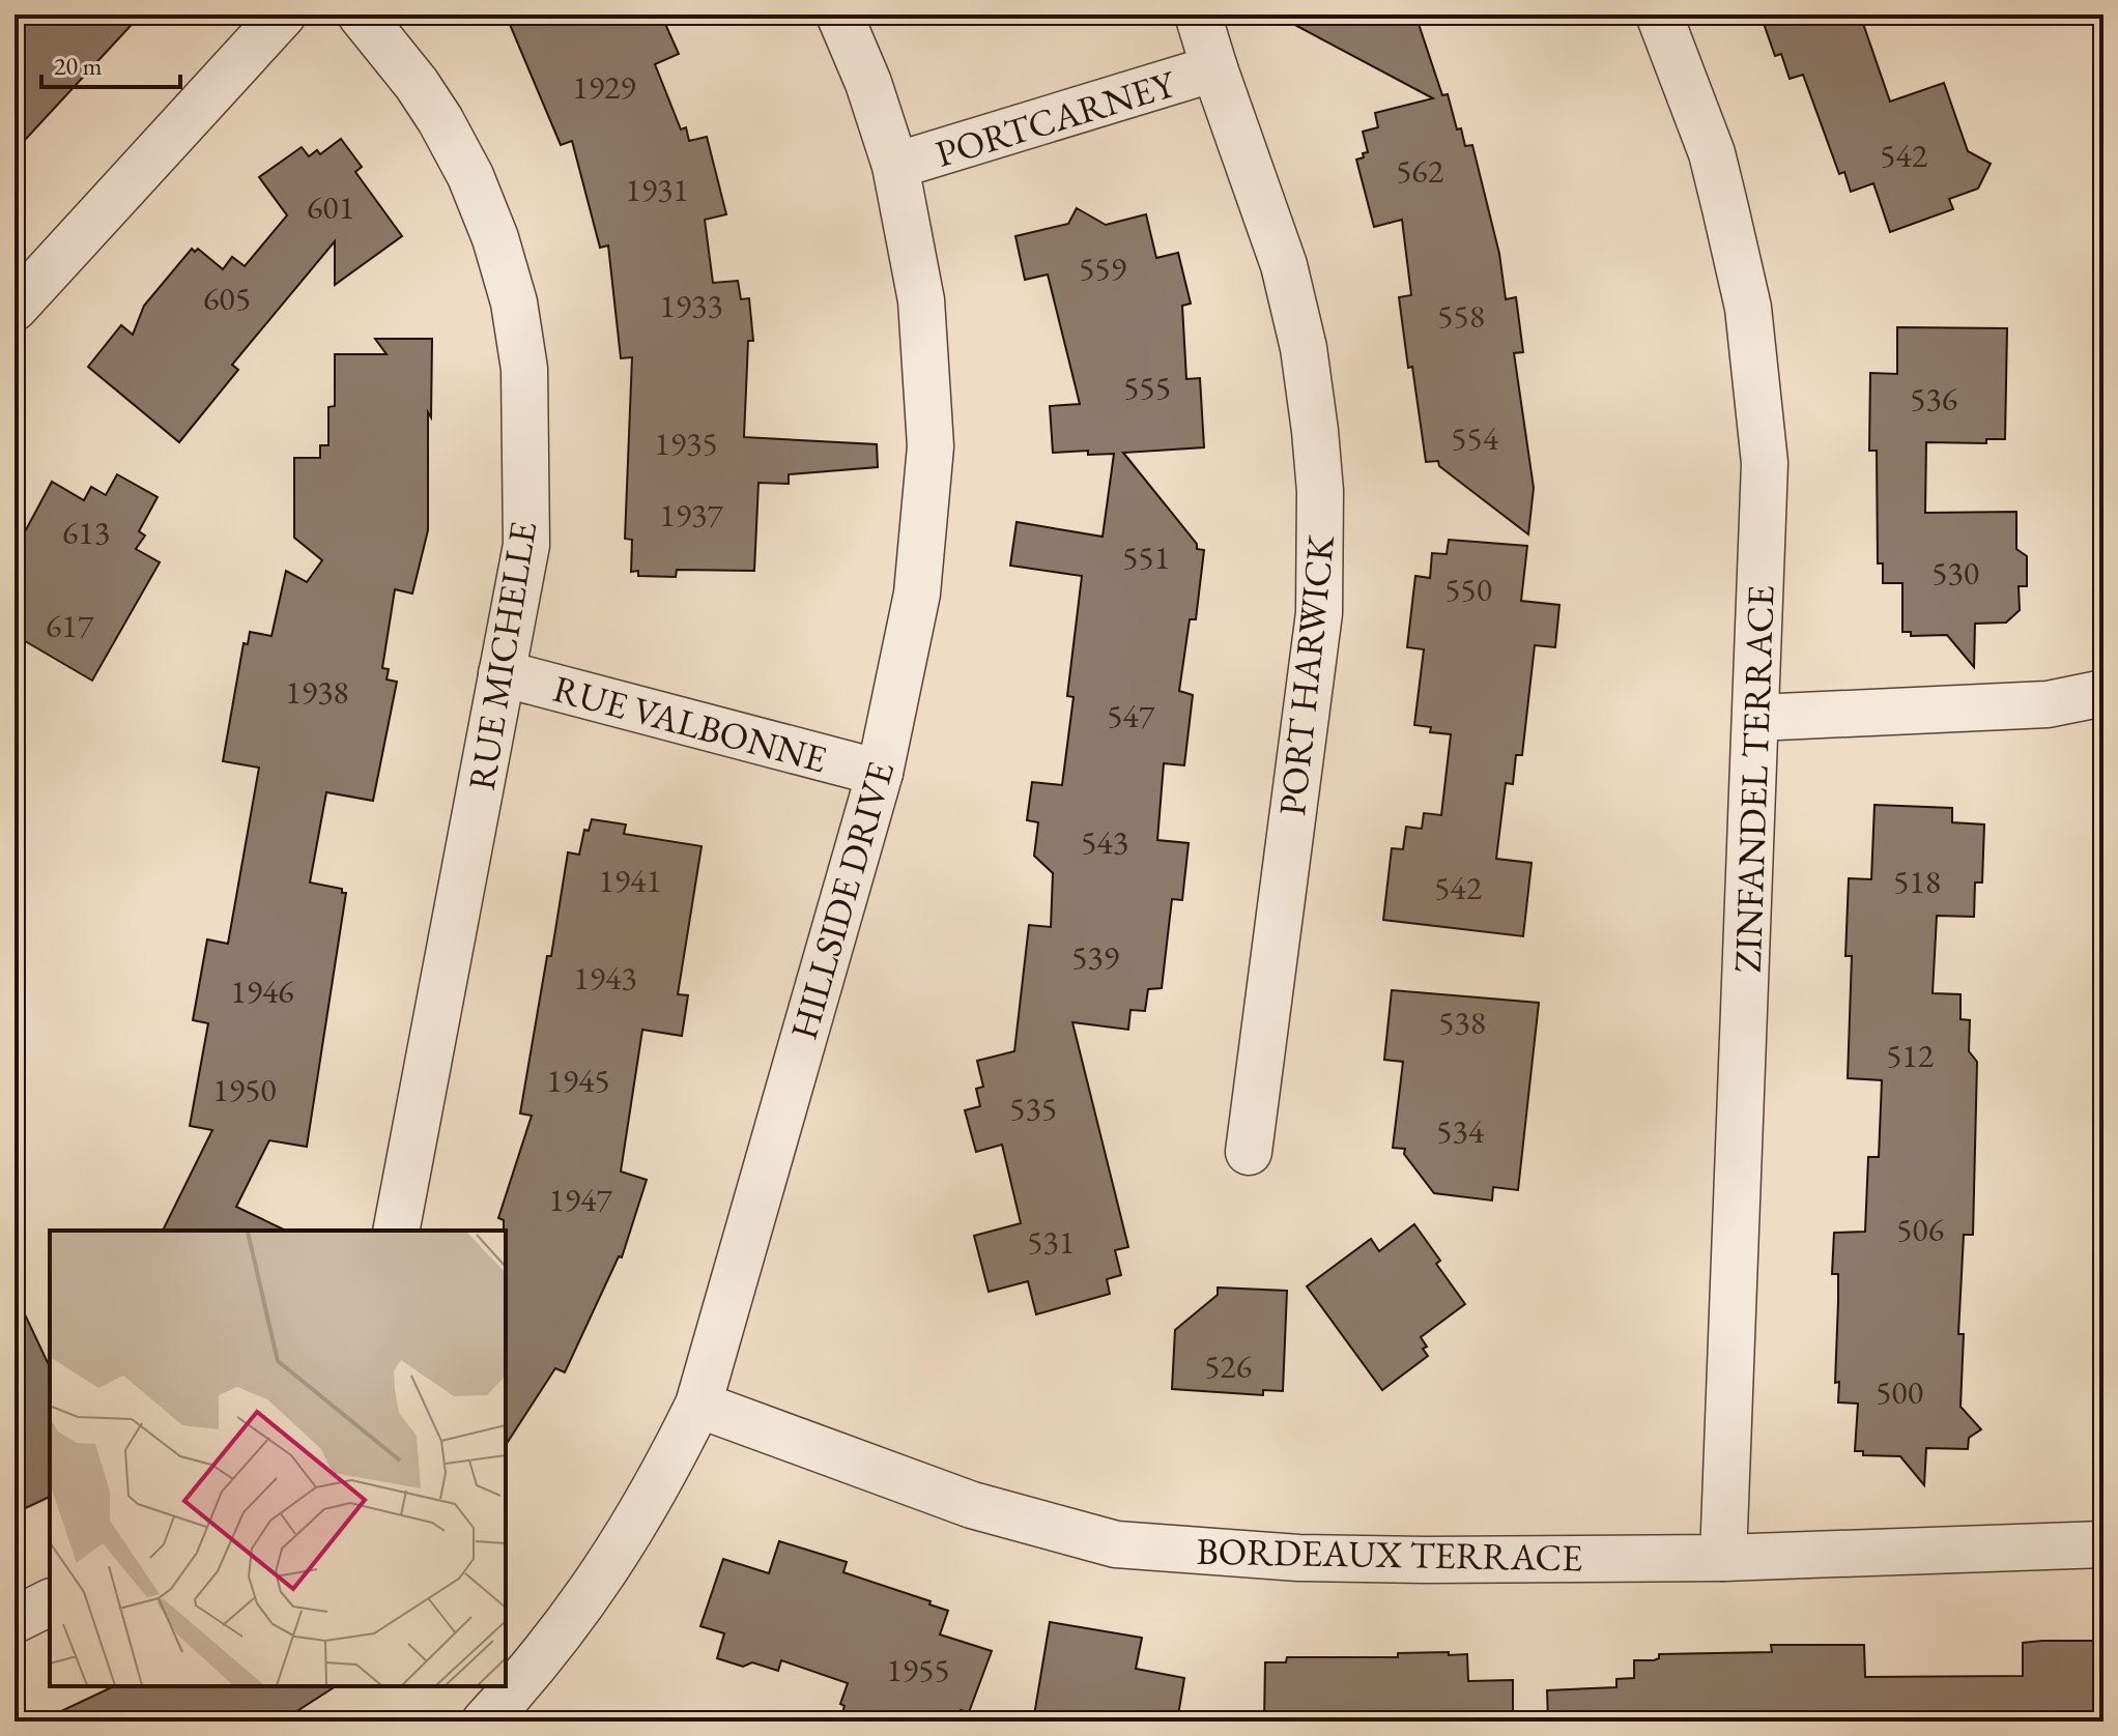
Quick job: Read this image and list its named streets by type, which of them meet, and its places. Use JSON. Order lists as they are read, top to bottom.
{
  "streets": {
    "street": [
      "PORTCARNEY",
      "RUE MICHELLE",
      "PORT HARWICK",
      "RUE VALBONNE",
      "ZINFANDEL TERRACE",
      "HILLSIDE DRIVE",
      "BORDEAUX TERRACE"
    ]
  },
  "crossings": [
    ["PORTCARNEY", "PORT HARWICK"],
    ["PORTCARNEY", "HILLSIDE DRIVE"],
    ["RUE MICHELLE", "RUE VALBONNE"],
    ["RUE VALBONNE", "HILLSIDE DRIVE"],
    ["ZINFANDEL TERRACE", "BORDEAUX TERRACE"],
    ["HILLSIDE DRIVE", "BORDEAUX TERRACE"]
  ],
  "house_numbers": [
    "1929",
    "542",
    "562",
    "1931",
    "601",
    "559",
    "605",
    "1933",
    "558",
    "555",
    "536",
    "554",
    "1935",
    "1937",
    "613",
    "551",
    "530",
    "550",
    "617",
    "1938",
    "547",
    "543",
    "1941",
    "518",
    "542",
    "539",
    "1943",
    "1946",
    "538",
    "512",
    "1945",
    "1950",
    "535",
    "534",
    "1947",
    "506",
    "531",
    "526",
    "500",
    "1955"
  ],
  "scale_bar": "20 m"
}
